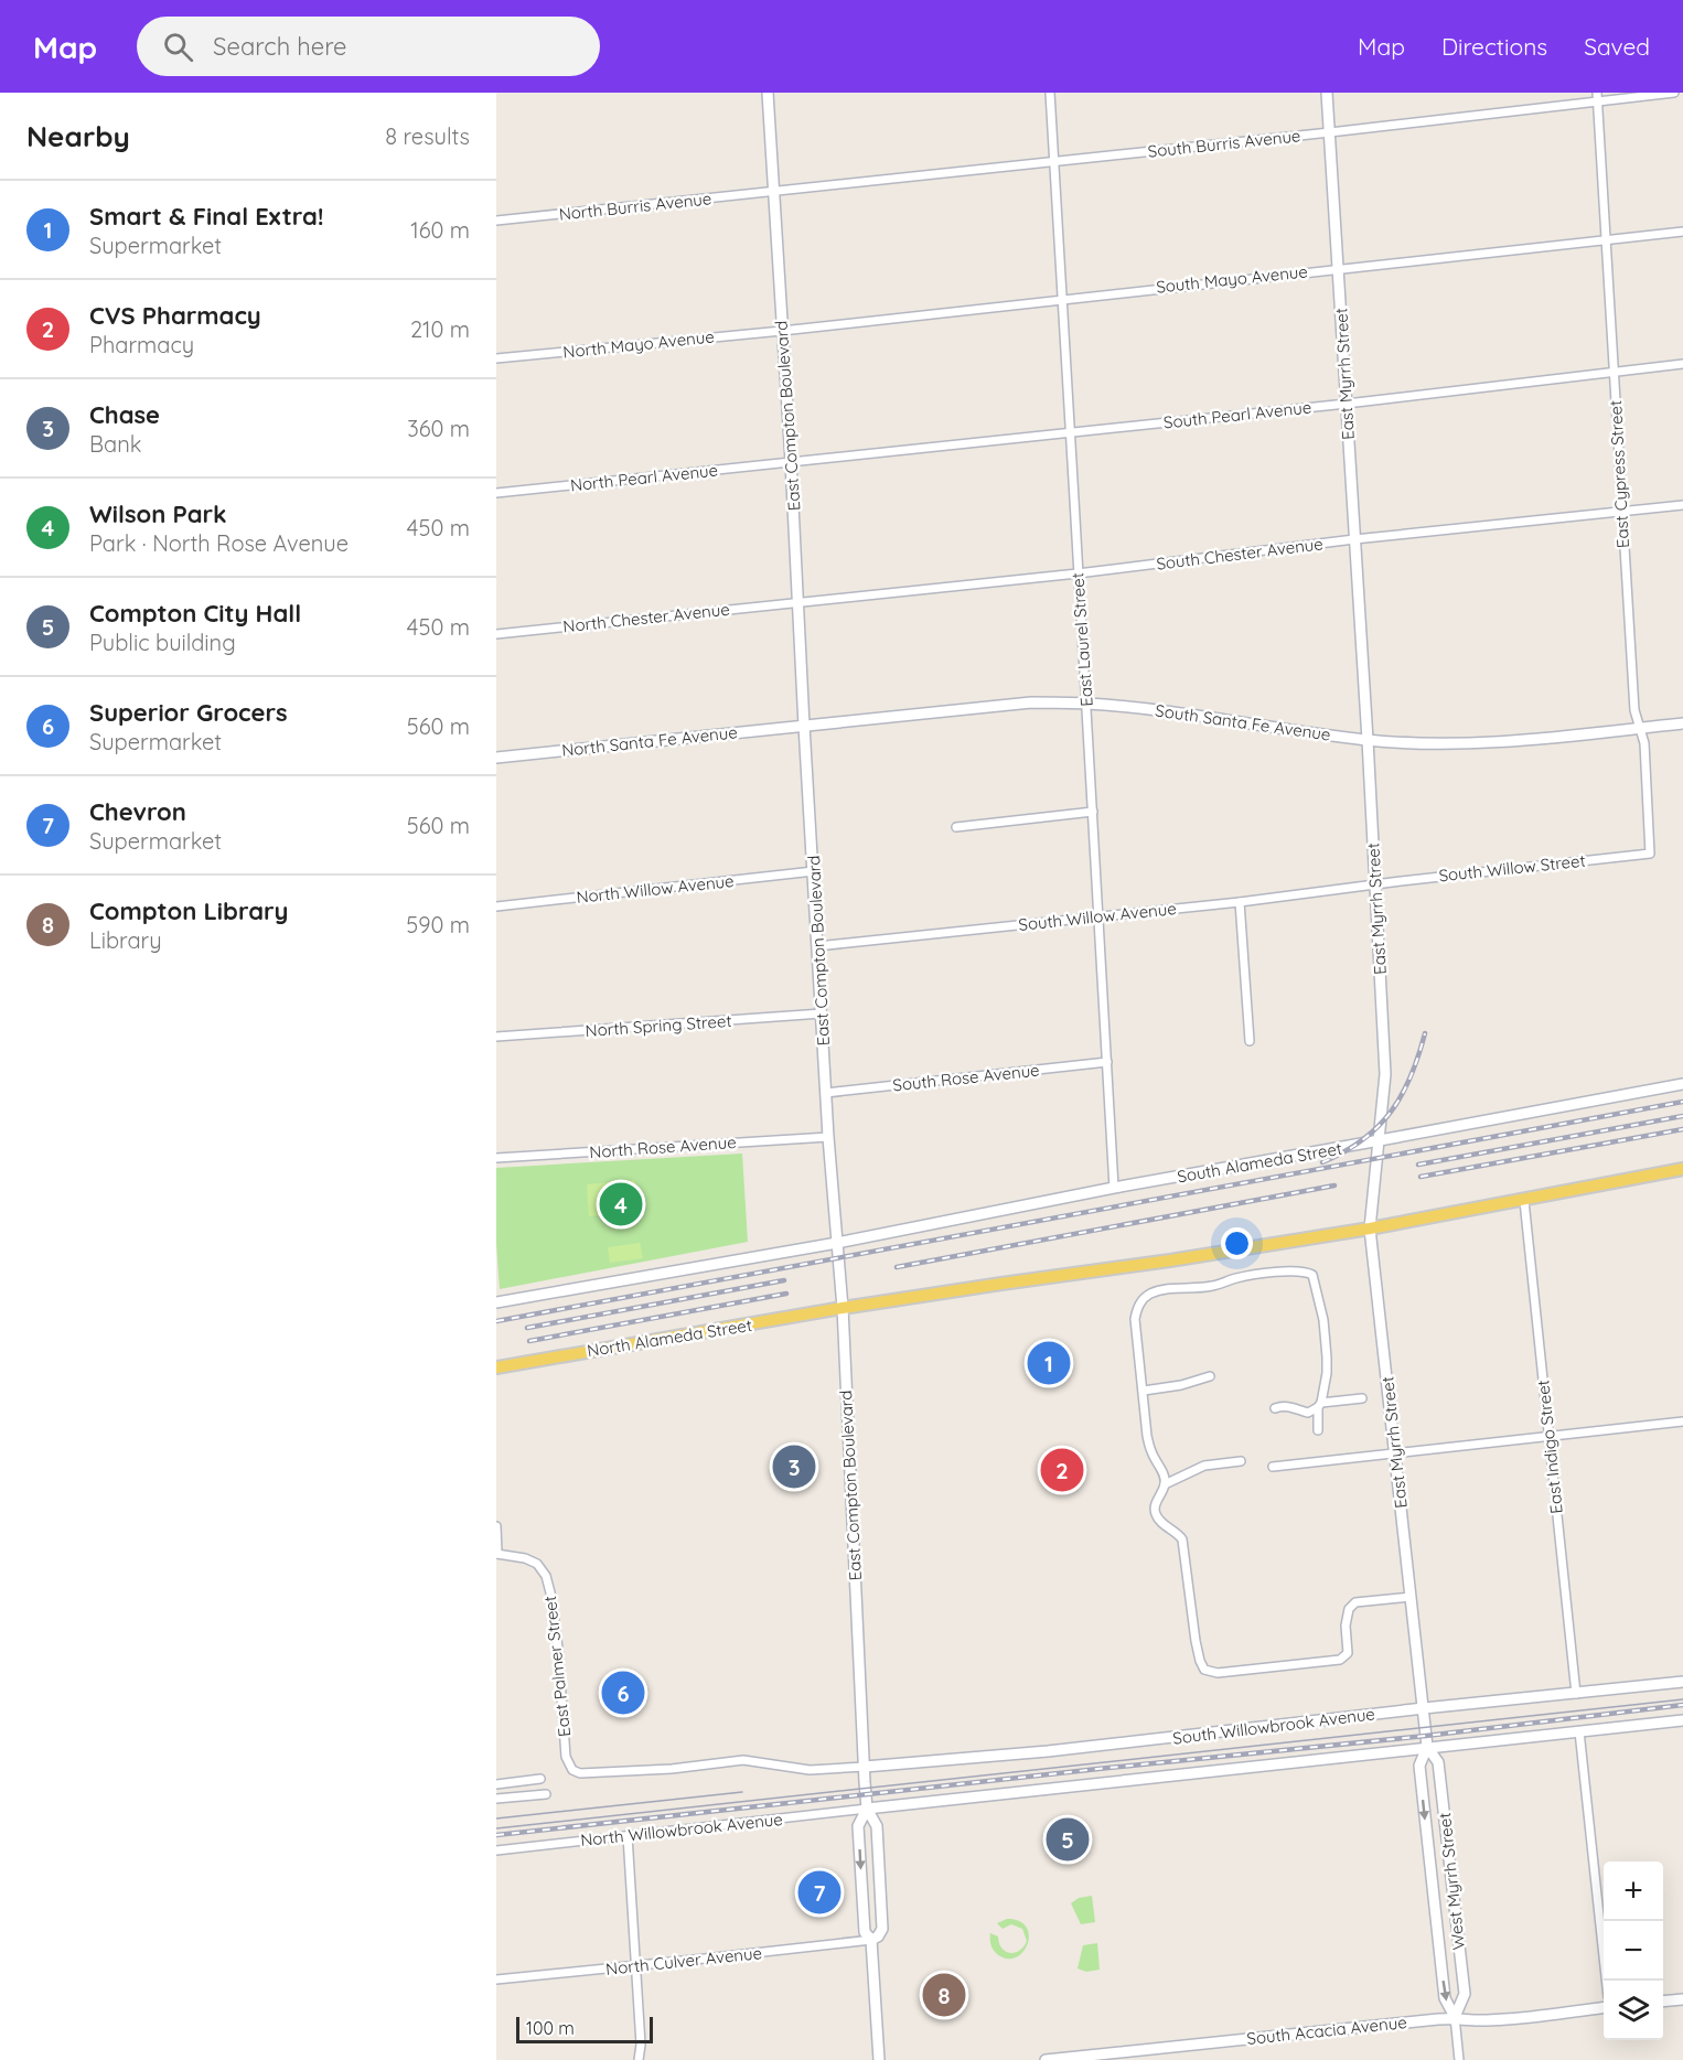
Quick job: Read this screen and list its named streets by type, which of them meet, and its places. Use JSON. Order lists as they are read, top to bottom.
{
  "streets": {
    "main road": ["North Alameda Street"],
    "street": [
      "South Burris Avenue",
      "North Burris Avenue",
      "South Mayo Avenue",
      "North Mayo Avenue",
      "East Myrrh Street",
      "South Pearl Avenue",
      "East Compton Boulevard",
      "East Cypress Street",
      "North Pearl Avenue",
      "South Chester Avenue",
      "North Chester Avenue",
      "East Laurel Street",
      "South Santa Fe Avenue",
      "North Santa Fe Avenue",
      "South Willow Street",
      "North Willow Avenue",
      "South Willow Avenue",
      "North Spring Street",
      "South Rose Avenue",
      "North Rose Avenue",
      "South Alameda Street",
      "East Indigo Street",
      "East Palmer Street",
      "South Willowbrook Avenue",
      "North Willowbrook Avenue",
      "West Myrrh Street",
      "North Culver Avenue",
      "South Acacia Avenue"
    ]
  },
  "crossings": [
    ["South Burris Avenue", "North Burris Avenue"],
    ["South Burris Avenue", "East Myrrh Street"],
    ["South Burris Avenue", "East Compton Boulevard"],
    ["South Burris Avenue", "East Cypress Street"],
    ["South Burris Avenue", "East Laurel Street"],
    ["North Burris Avenue", "East Compton Boulevard"],
    ["South Mayo Avenue", "North Mayo Avenue"],
    ["South Mayo Avenue", "East Myrrh Street"],
    ["South Mayo Avenue", "East Compton Boulevard"],
    ["South Mayo Avenue", "East Cypress Street"],
    ["South Mayo Avenue", "East Laurel Street"],
    ["North Mayo Avenue", "East Compton Boulevard"],
    ["East Myrrh Street", "South Pearl Avenue"],
    ["East Myrrh Street", "South Chester Avenue"],
    ["East Myrrh Street", "South Santa Fe Avenue"],
    ["East Myrrh Street", "South Willow Street"],
    ["East Myrrh Street", "South Willow Avenue"],
    ["East Myrrh Street", "South Alameda Street"],
    ["East Myrrh Street", "South Willowbrook Avenue"],
    ["East Myrrh Street", "West Myrrh Street"],
    ["South Pearl Avenue", "East Compton Boulevard"],
    ["South Pearl Avenue", "East Cypress Street"],
    ["South Pearl Avenue", "North Pearl Avenue"],
    ["South Pearl Avenue", "East Laurel Street"],
    ["East Compton Boulevard", "North Pearl Avenue"],
    ["East Compton Boulevard", "South Chester Avenue"],
    ["East Compton Boulevard", "North Chester Avenue"],
    ["East Compton Boulevard", "South Santa Fe Avenue"],
    ["East Compton Boulevard", "North Santa Fe Avenue"],
    ["East Compton Boulevard", "North Willow Avenue"],
    ["East Compton Boulevard", "South Willow Avenue"],
    ["East Compton Boulevard", "North Spring Street"],
    ["East Compton Boulevard", "South Rose Avenue"],
    ["East Compton Boulevard", "North Rose Avenue"],
    ["East Compton Boulevard", "South Alameda Street"],
    ["East Compton Boulevard", "North Alameda Street"],
    ["East Compton Boulevard", "East Palmer Street"],
    ["East Compton Boulevard", "South Willowbrook Avenue"],
    ["East Compton Boulevard", "North Willowbrook Avenue"],
    ["East Cypress Street", "South Chester Avenue"],
    ["East Cypress Street", "South Santa Fe Avenue"],
    ["East Cypress Street", "South Willow Street"],
    ["South Chester Avenue", "North Chester Avenue"],
    ["South Chester Avenue", "East Laurel Street"],
    ["East Laurel Street", "South Santa Fe Avenue"],
    ["East Laurel Street", "South Willow Avenue"],
    ["East Laurel Street", "South Rose Avenue"],
    ["East Laurel Street", "South Alameda Street"],
    ["South Santa Fe Avenue", "North Santa Fe Avenue"],
    ["South Willow Street", "South Willow Avenue"],
    ["East Indigo Street", "South Willowbrook Avenue"],
    ["East Palmer Street", "South Willowbrook Avenue"],
    ["West Myrrh Street", "South Acacia Avenue"]
  ],
  "scale_bar": "100 m",
  "page": {
    "header": "Map",
    "search": "Search here",
    "nav": ["Map", "Directions", "Saved"],
    "heading": ["Nearby", "8 results"],
    "list": [
      {
        "mark": "1",
        "name": "Smart & Final Extra!",
        "note": "Supermarket",
        "value": "160 m"
      },
      {
        "mark": "2",
        "name": "CVS Pharmacy",
        "note": "Pharmacy",
        "value": "210 m"
      },
      {
        "mark": "3",
        "name": "Chase",
        "note": "Bank",
        "value": "360 m"
      },
      {
        "mark": "4",
        "name": "Wilson Park",
        "note": "Park · North Rose Avenue",
        "value": "450 m"
      },
      {
        "mark": "5",
        "name": "Compton City Hall",
        "note": "Public building",
        "value": "450 m"
      },
      {
        "mark": "6",
        "name": "Superior Grocers",
        "note": "Supermarket",
        "value": "560 m"
      },
      {
        "mark": "7",
        "name": "Chevron",
        "note": "Supermarket",
        "value": "560 m"
      },
      {
        "mark": "8",
        "name": "Compton Library",
        "note": "Library",
        "value": "590 m"
      }
    ],
    "pins": [
      "4",
      "1",
      "3",
      "2",
      "6",
      "5",
      "7",
      "8"
    ],
    "map_buttons": ["+", "−"],
    "scale": "100 m"
  }
}
